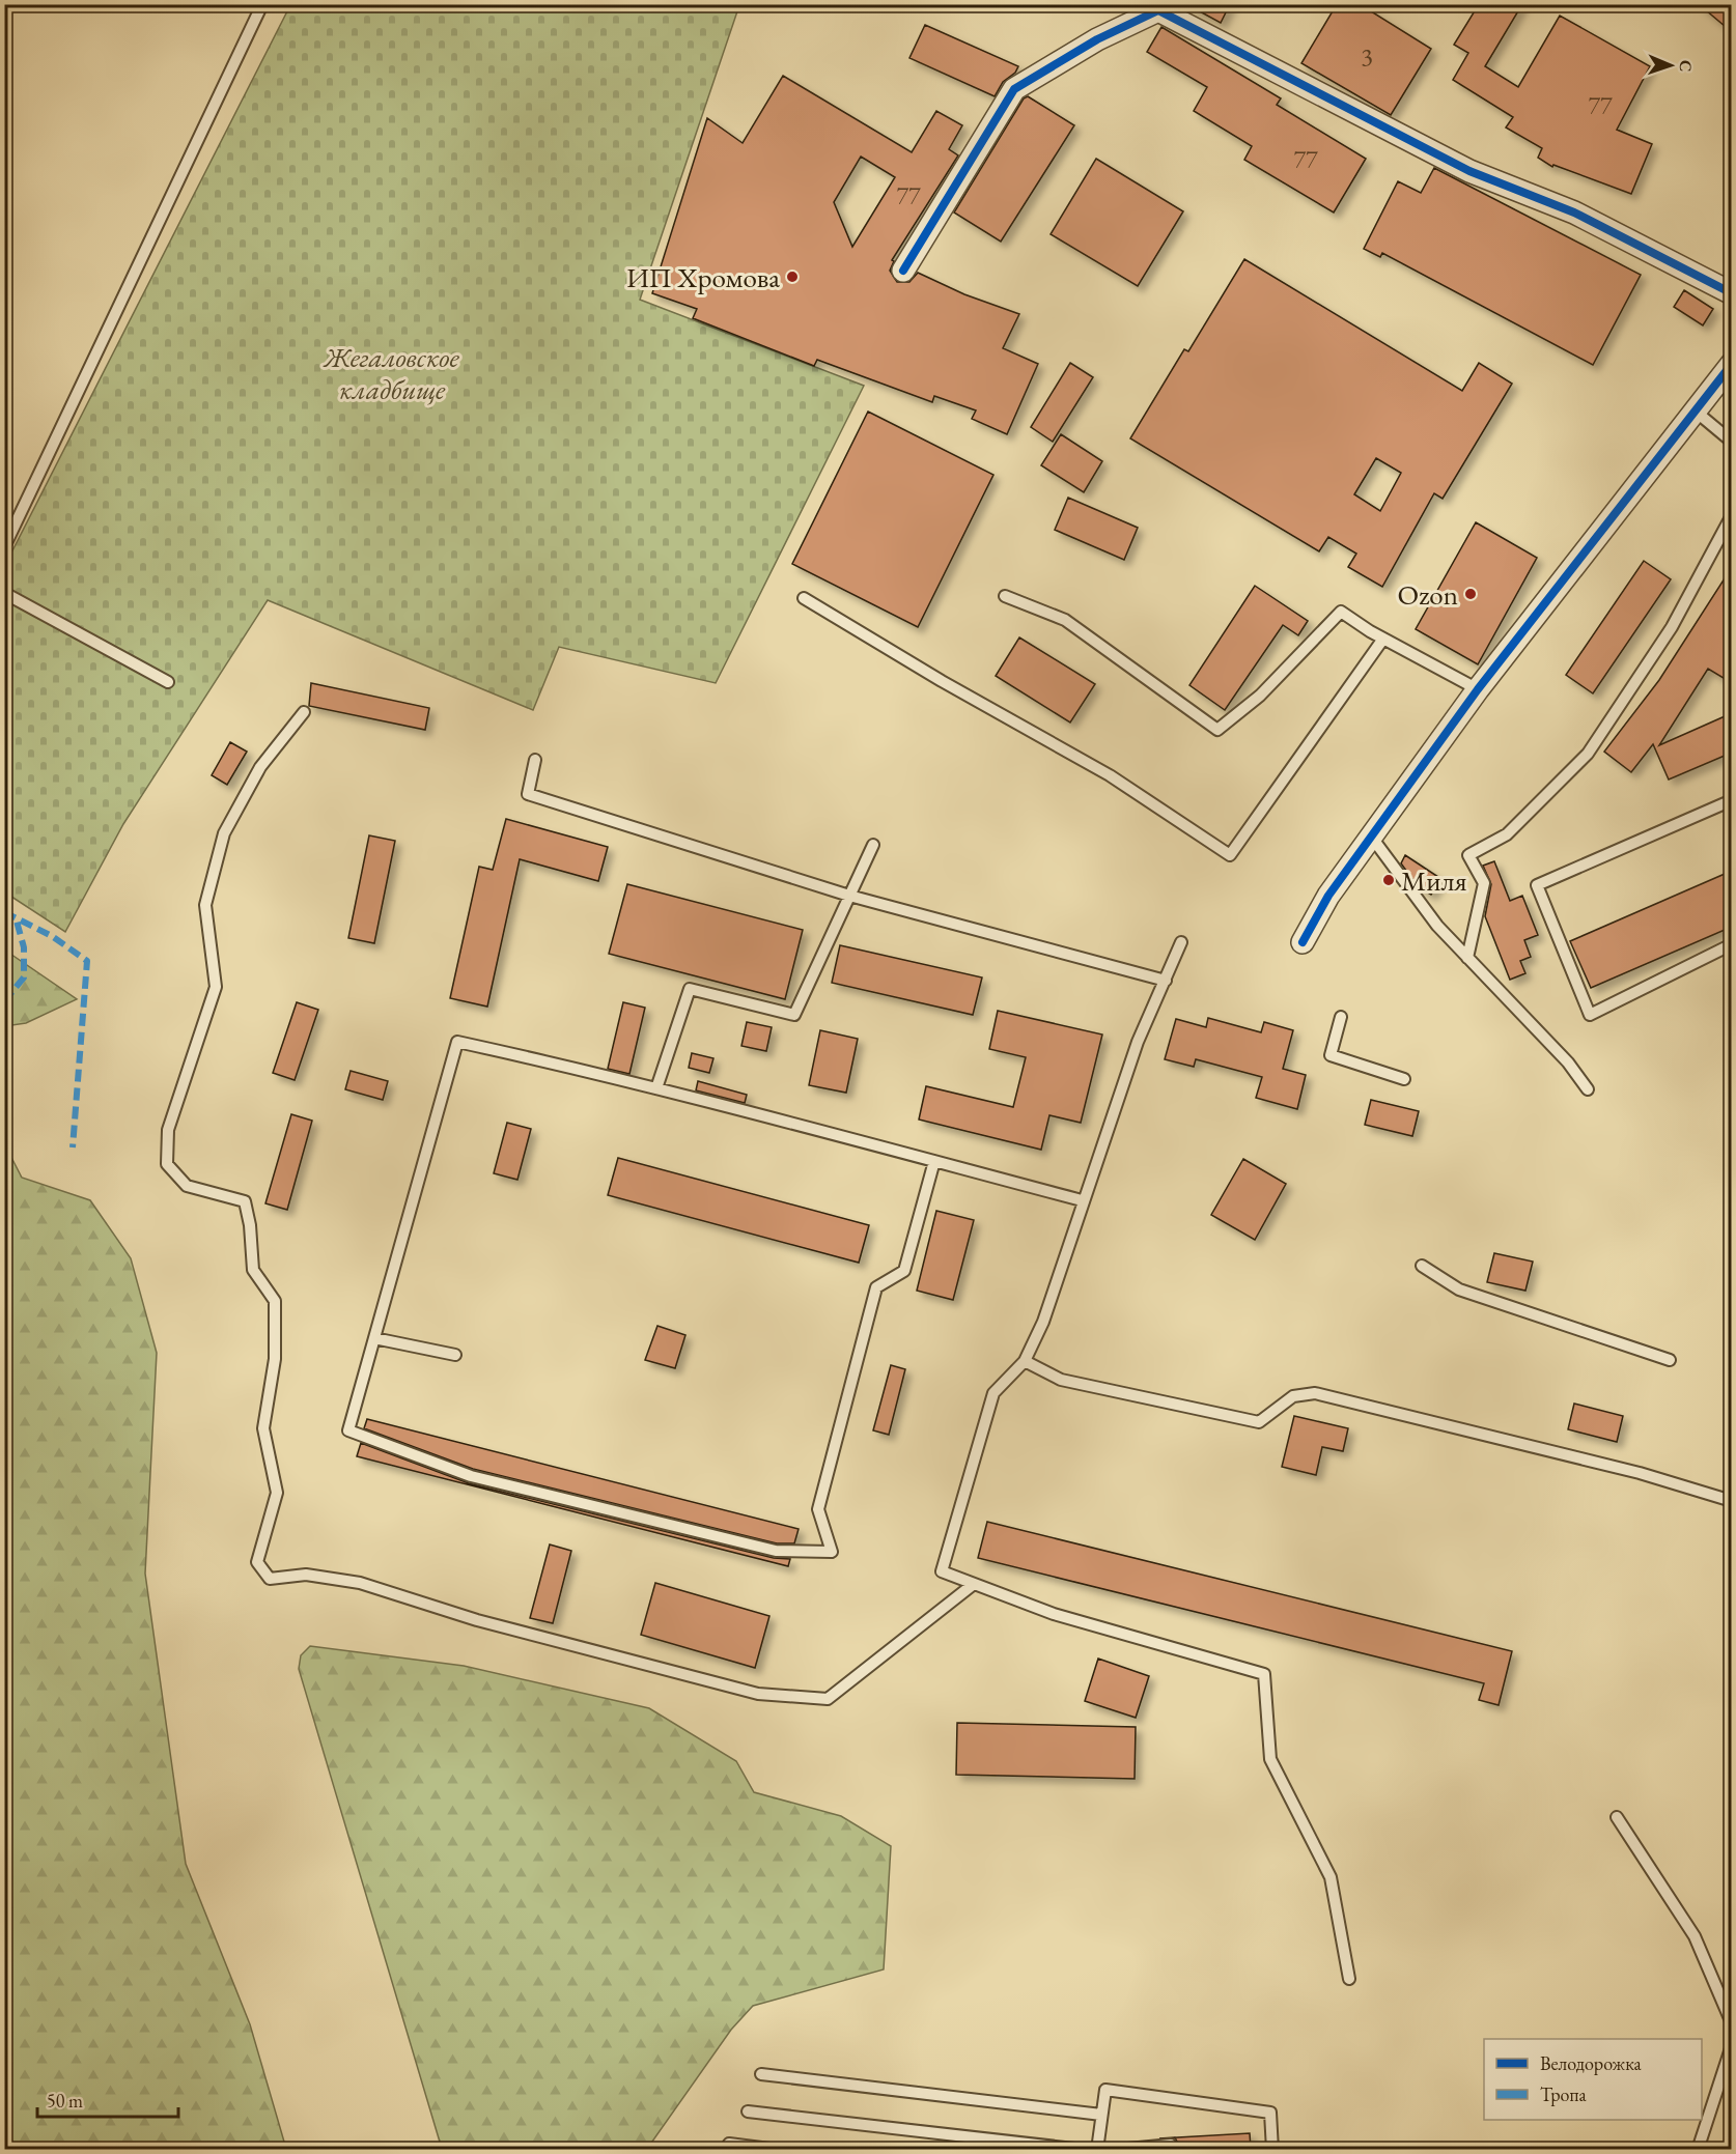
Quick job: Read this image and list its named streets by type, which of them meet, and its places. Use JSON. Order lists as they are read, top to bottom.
{
  "parks": ["Жегаловское кладбище"],
  "places": ["ИП Хромова", "Ozon", "Миля"],
  "house_numbers": [
    "3",
    "77",
    "77",
    "77"
  ],
  "legend": ["Велодорожка", "Тропа"],
  "scale_bar": "50 m",
  "north": "right"
}
